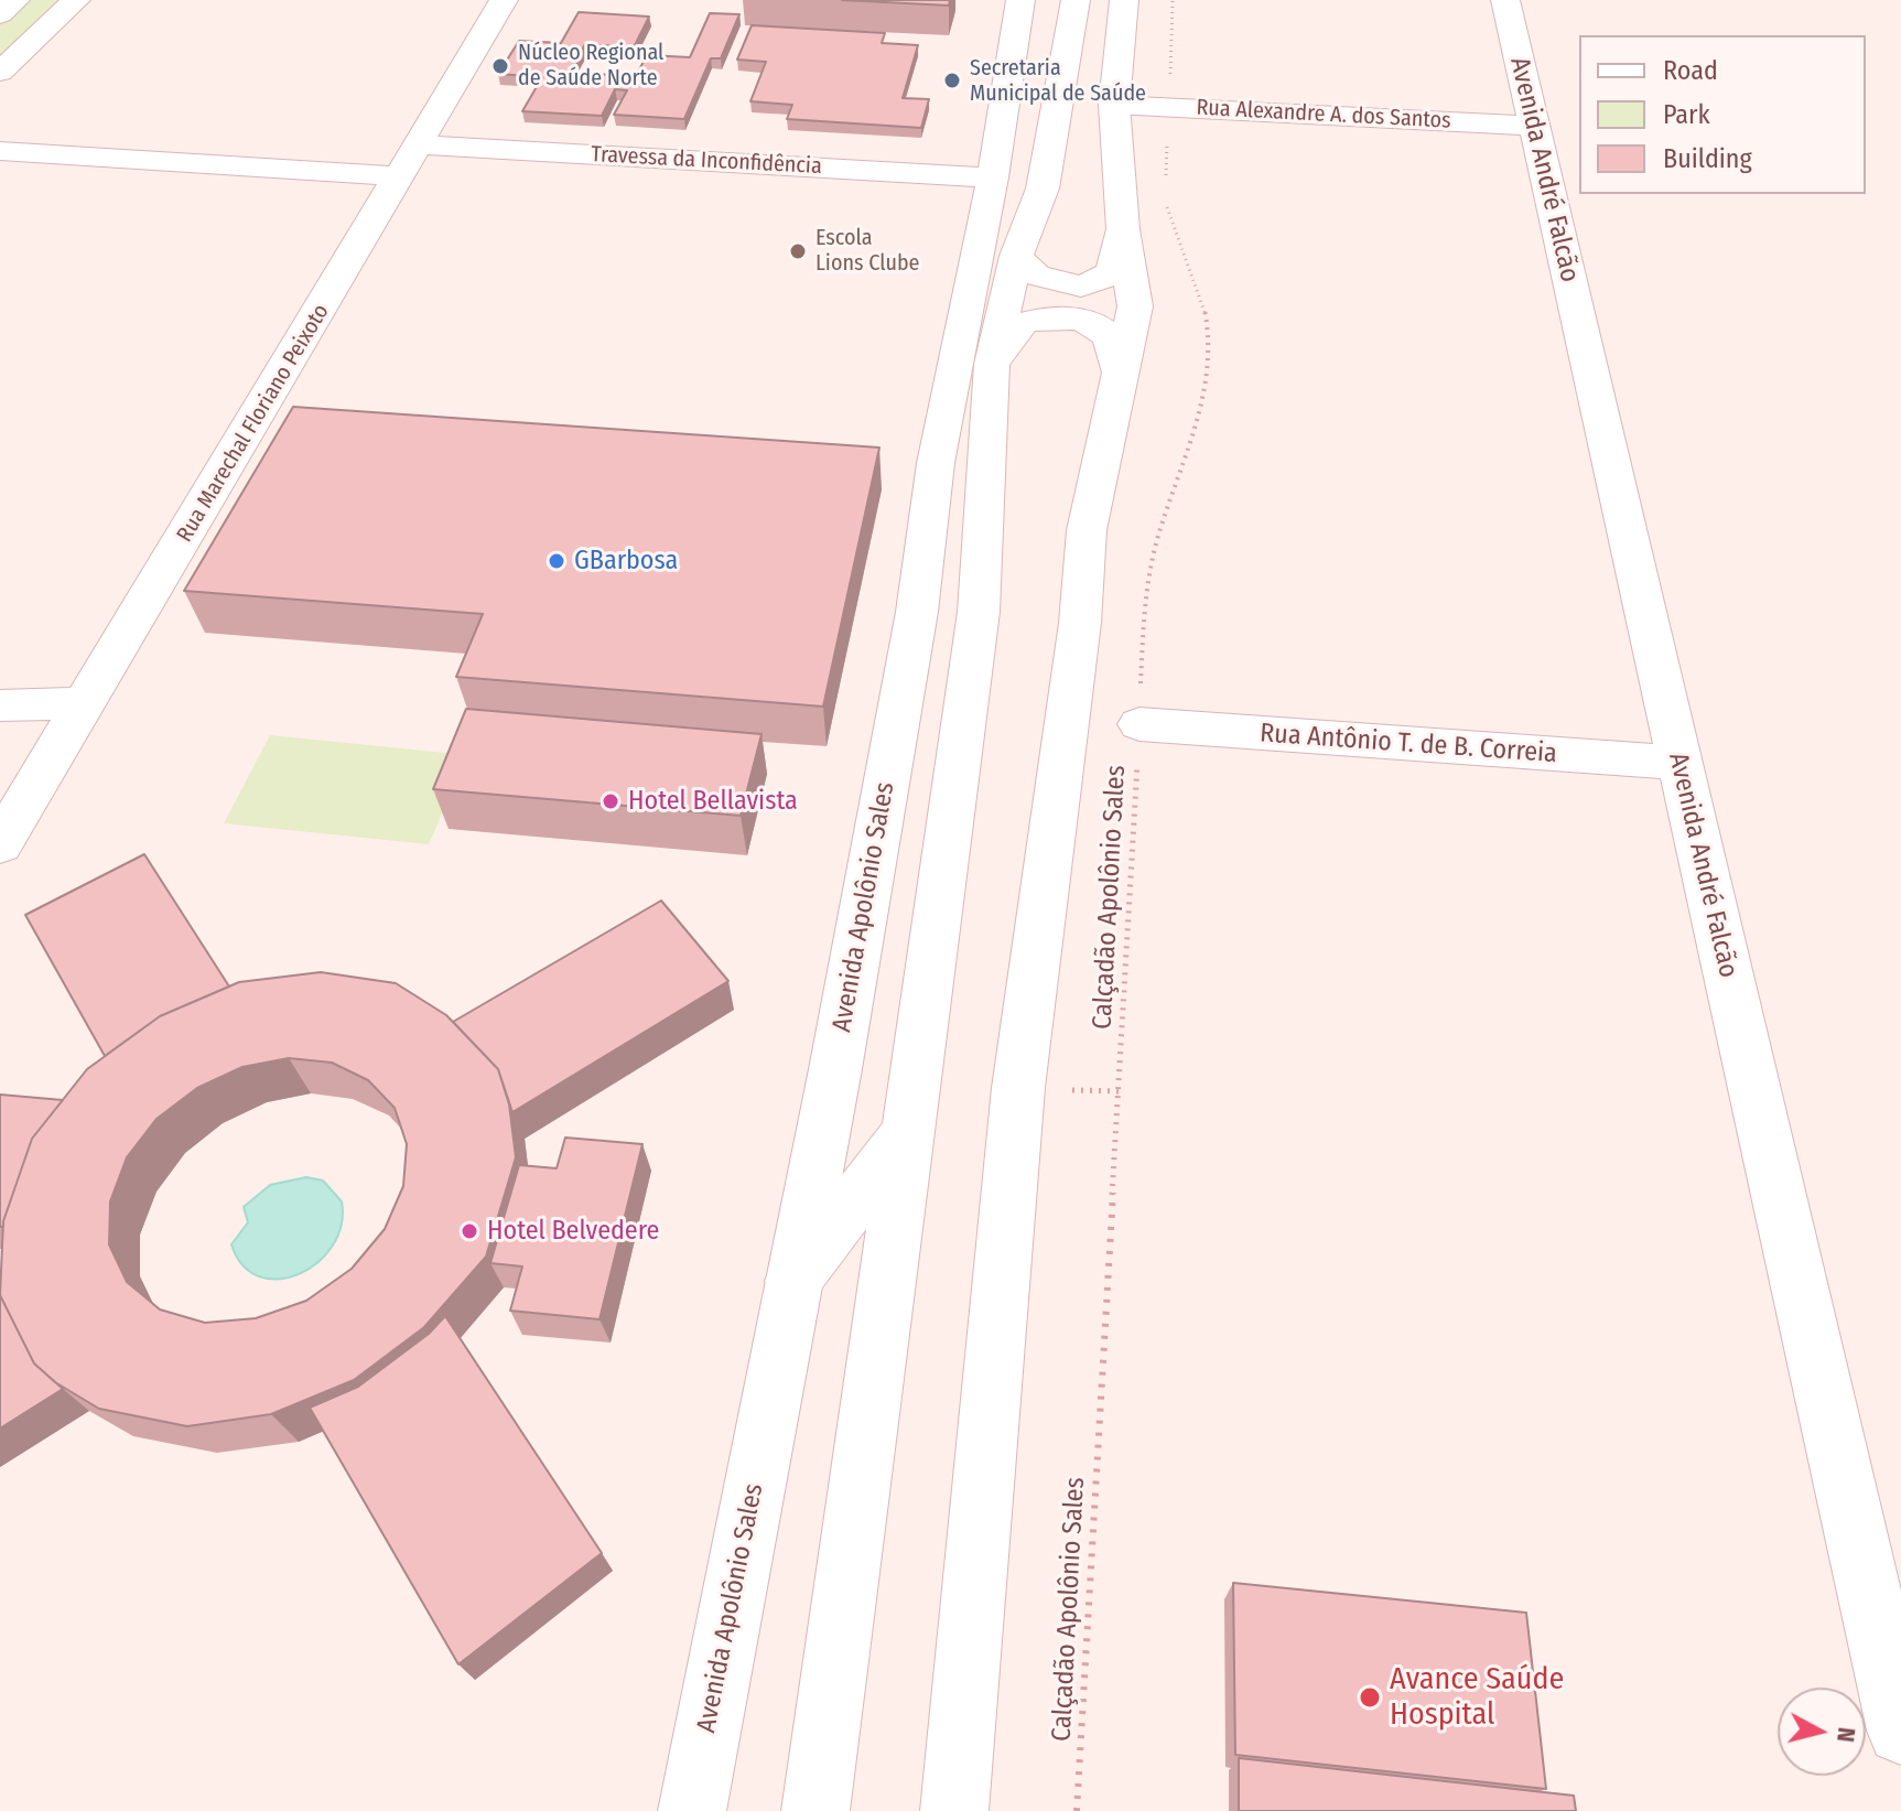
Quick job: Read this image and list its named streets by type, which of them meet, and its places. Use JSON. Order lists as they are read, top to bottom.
{
  "streets": {
    "street": [
      "Rua Alexandre A. dos Santos",
      "Travessa da Inconfidência",
      "Avenida André Falcão",
      "Rua Marechal Floriano Peixoto",
      "Rua Antônio T. de B. Correia",
      "Avenida Apolônio Sales"
    ],
    "path": ["Calçadão Apolônio Sales"]
  },
  "crossings": [
    ["Rua Alexandre A. dos Santos", "Avenida André Falcão"],
    ["Travessa da Inconfidência", "Rua Marechal Floriano Peixoto"],
    ["Travessa da Inconfidência", "Avenida Apolônio Sales"],
    ["Avenida André Falcão", "Rua Antônio T. de B. Correia"],
    ["Rua Antônio T. de B. Correia", "Calçadão Apolônio Sales"]
  ],
  "places": [
    "Núcleo Regional de Saúde Norte",
    "Secretaria Municipal de Saúde",
    "Escola Lions Clube",
    "GBarbosa",
    "Hotel Bellavista",
    "Hotel Belvedere",
    "Avance Saúde Hospital"
  ],
  "legend": ["Road", "Park", "Building"],
  "north": "right"
}
